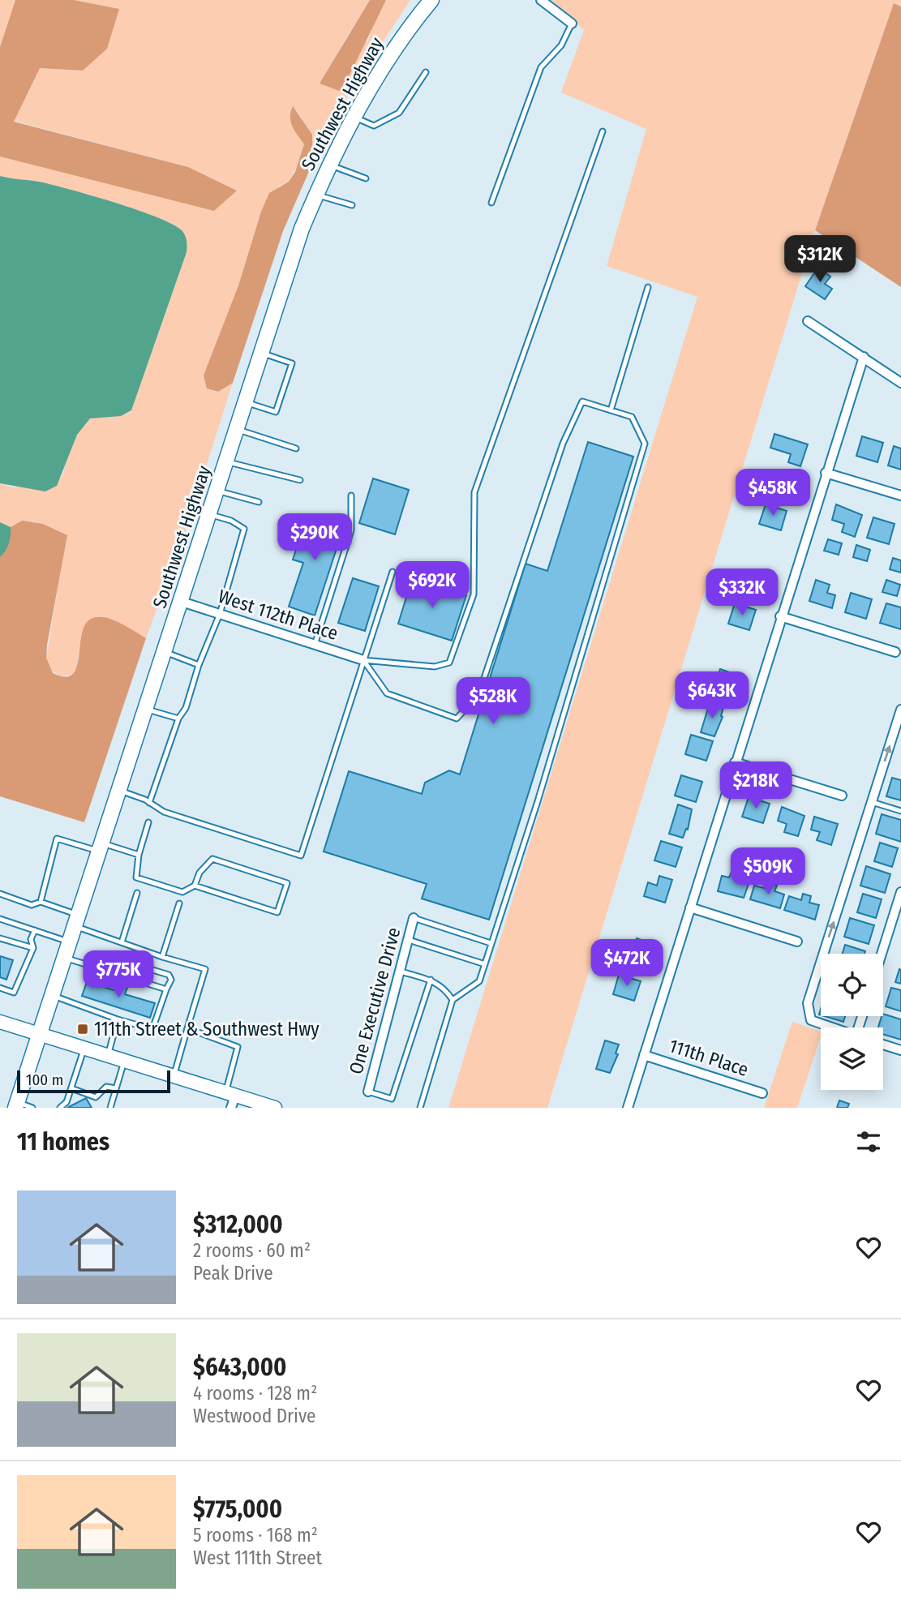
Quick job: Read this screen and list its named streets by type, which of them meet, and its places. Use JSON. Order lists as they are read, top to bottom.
{
  "streets": {
    "main road": ["Southwest Highway"],
    "street": ["West 112th Place", "One Executive Drive", "111th Place"]
  },
  "crossings": [
    ["Southwest Highway", "West 112th Place"]
  ],
  "places": {
    "transit": ["111th Street & Southwest Hwy"]
  },
  "scale_bar": "100 m",
  "page": {
    "price": [
      "$312K",
      "$458K",
      "$290K",
      "$692K",
      "$332K",
      "$643K",
      "$528K",
      "$218K",
      "$509K",
      "$472K",
      "$775K"
    ],
    "scale": "100 m",
    "heading": "11 homes",
    "list": [
      {
        "name": "$312,000",
        "note": "2 rooms · 60 m² · Peak Drive"
      },
      {
        "name": "$643,000",
        "note": "4 rooms · 128 m² · Westwood Drive"
      },
      {
        "name": "$775,000",
        "note": "5 rooms · 168 m² · West 111th Street"
      }
    ]
  }
}
